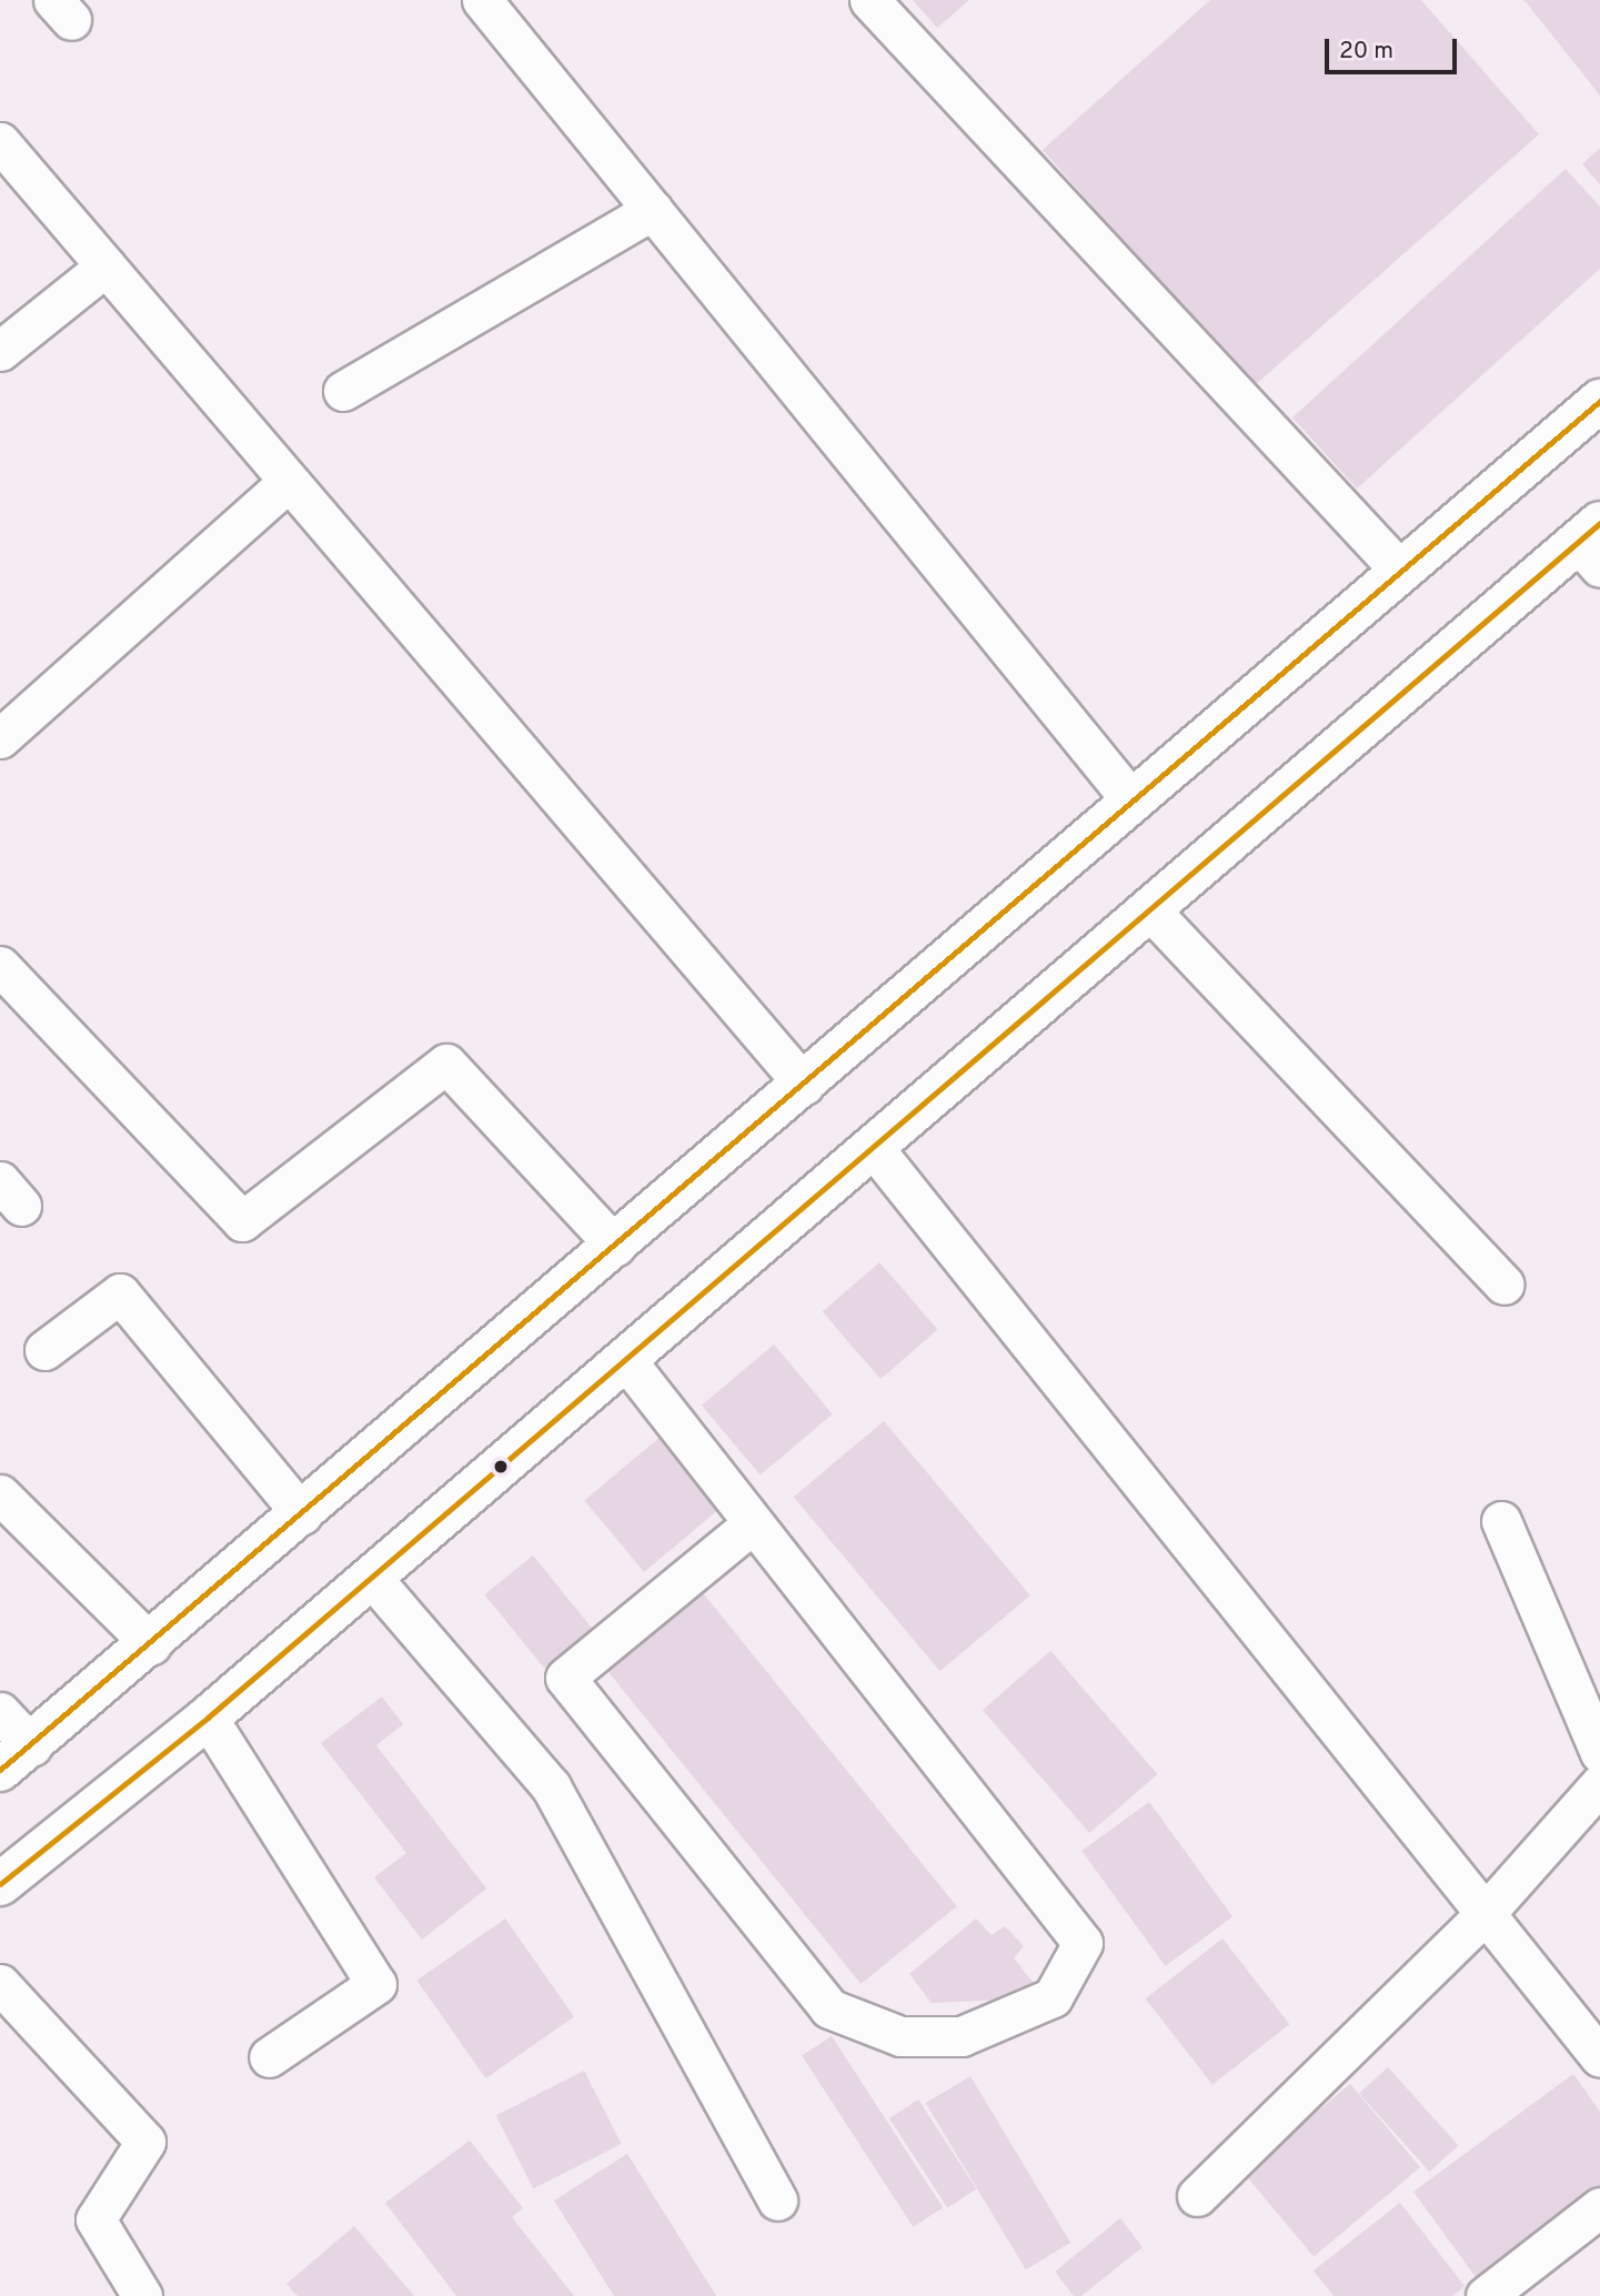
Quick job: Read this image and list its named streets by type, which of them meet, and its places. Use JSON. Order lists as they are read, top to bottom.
{
  "scale_bar": "20 m"
}
